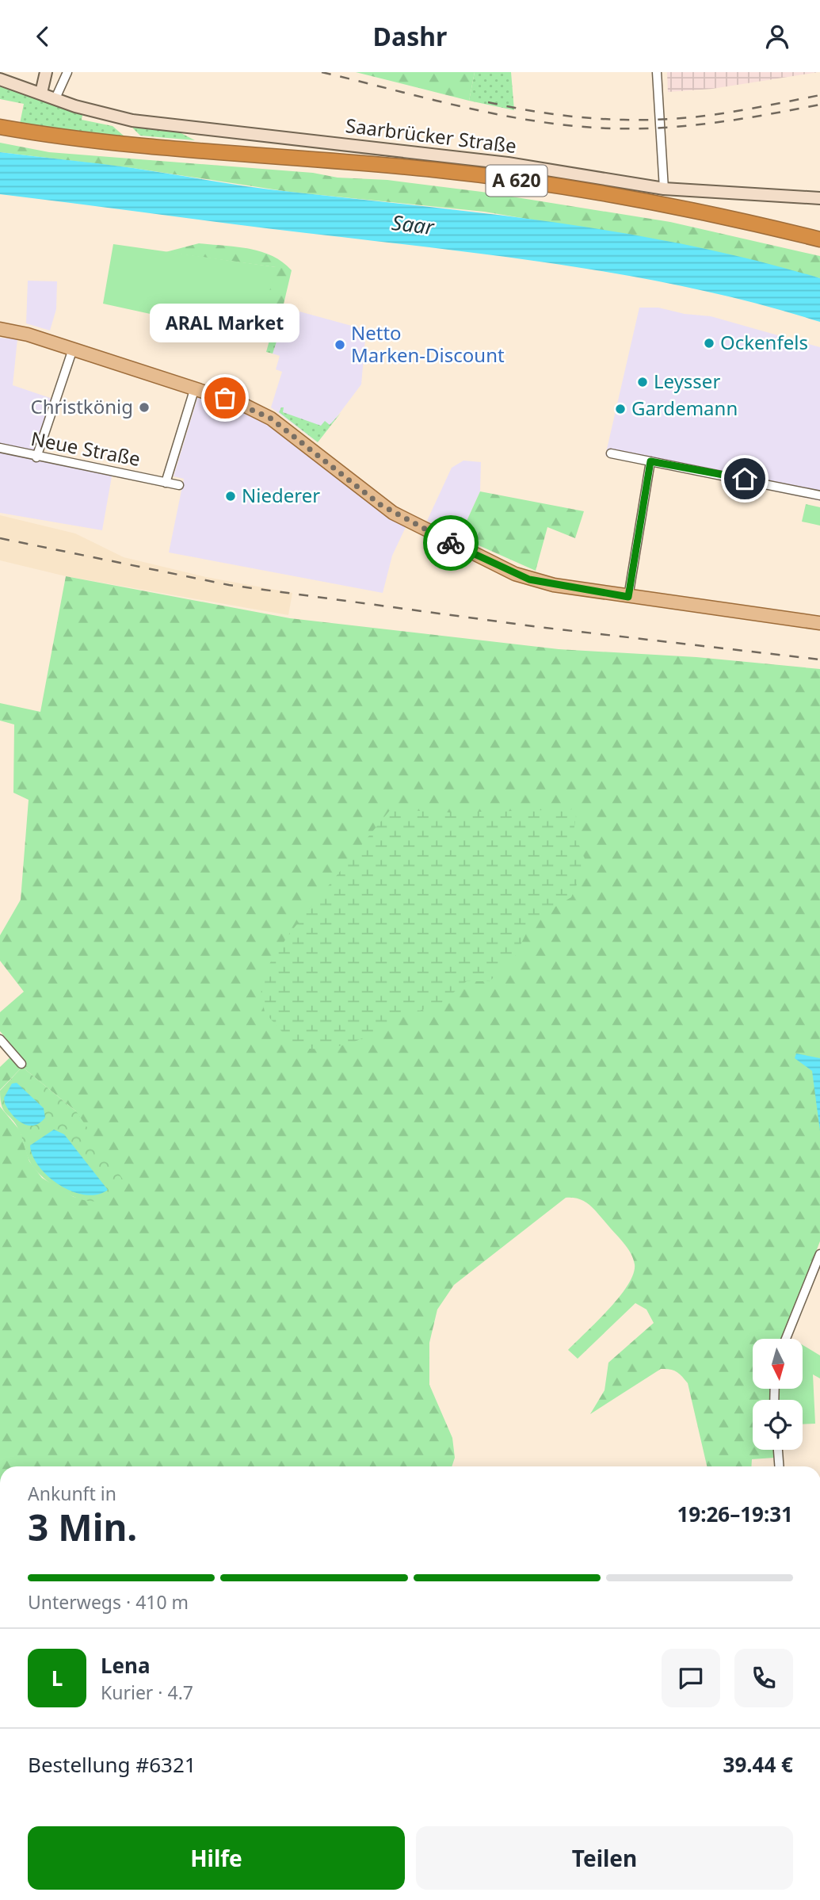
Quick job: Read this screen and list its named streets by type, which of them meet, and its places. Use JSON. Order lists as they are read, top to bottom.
{
  "streets": {
    "highway": ["A 620"],
    "street": ["Saarbrücker Straße", "Neue Straße"]
  },
  "water": ["Saar"],
  "places": [
    "Ockenfels",
    "Netto Marken-Discount",
    "Leysser",
    "ARAL Market",
    "Christkönig",
    "Gardemann",
    "Niederer"
  ],
  "north": "bottom",
  "page": {
    "header": "Dashr",
    "bubble": "ARAL Market",
    "heading": ["3 Min.", "Ankunft in", "19:26–19:31"],
    "panel": [
      "Lena",
      "Kurier · 4.7",
      "Bestellung #6321",
      "39.44 €"
    ],
    "bar": "Unterwegs · 410 m",
    "round": "L",
    "buttons": ["Hilfe", "Teilen"]
  }
}
